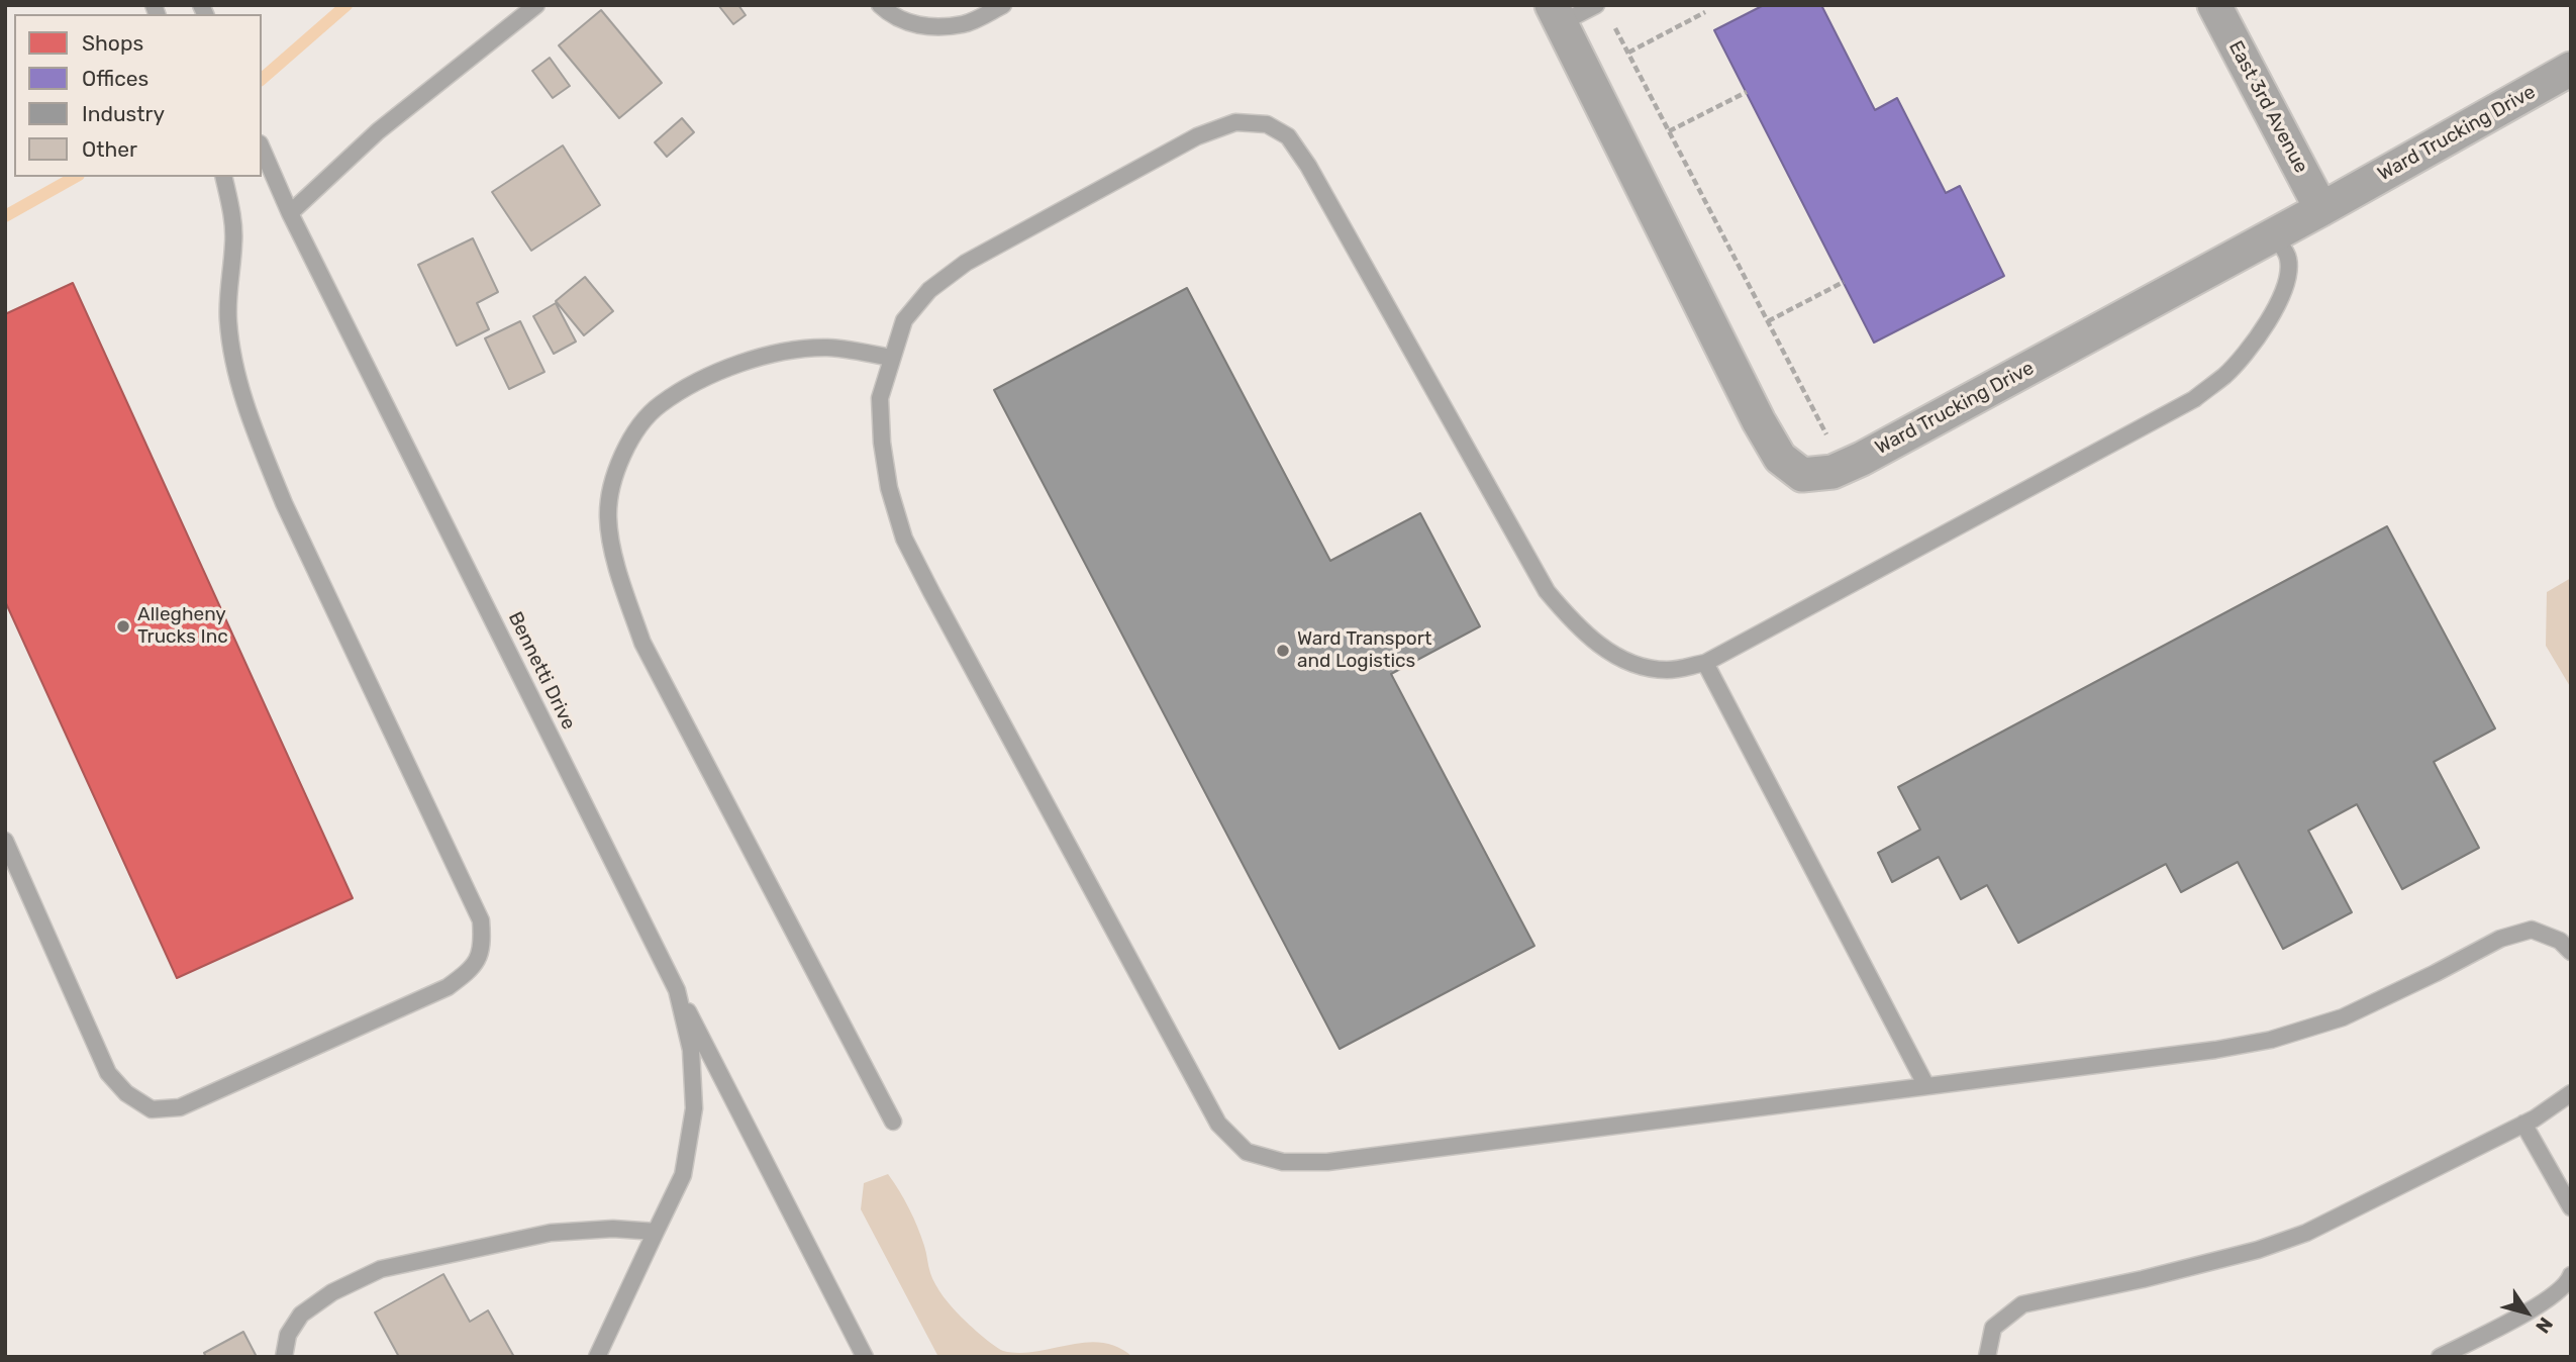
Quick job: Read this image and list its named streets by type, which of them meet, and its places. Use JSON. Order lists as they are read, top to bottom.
{
  "streets": {
    "street": ["East 3rd Avenue", "Ward Trucking Drive"],
    "lane": ["Bennetti Drive"]
  },
  "crossings": [
    ["East 3rd Avenue", "Ward Trucking Drive"]
  ],
  "places": ["Allegheny Trucks Inc", "Ward Transport and Logistics"],
  "legend": [
    "Shops",
    "Offices",
    "Industry",
    "Other"
  ],
  "north": "bottom right"
}
